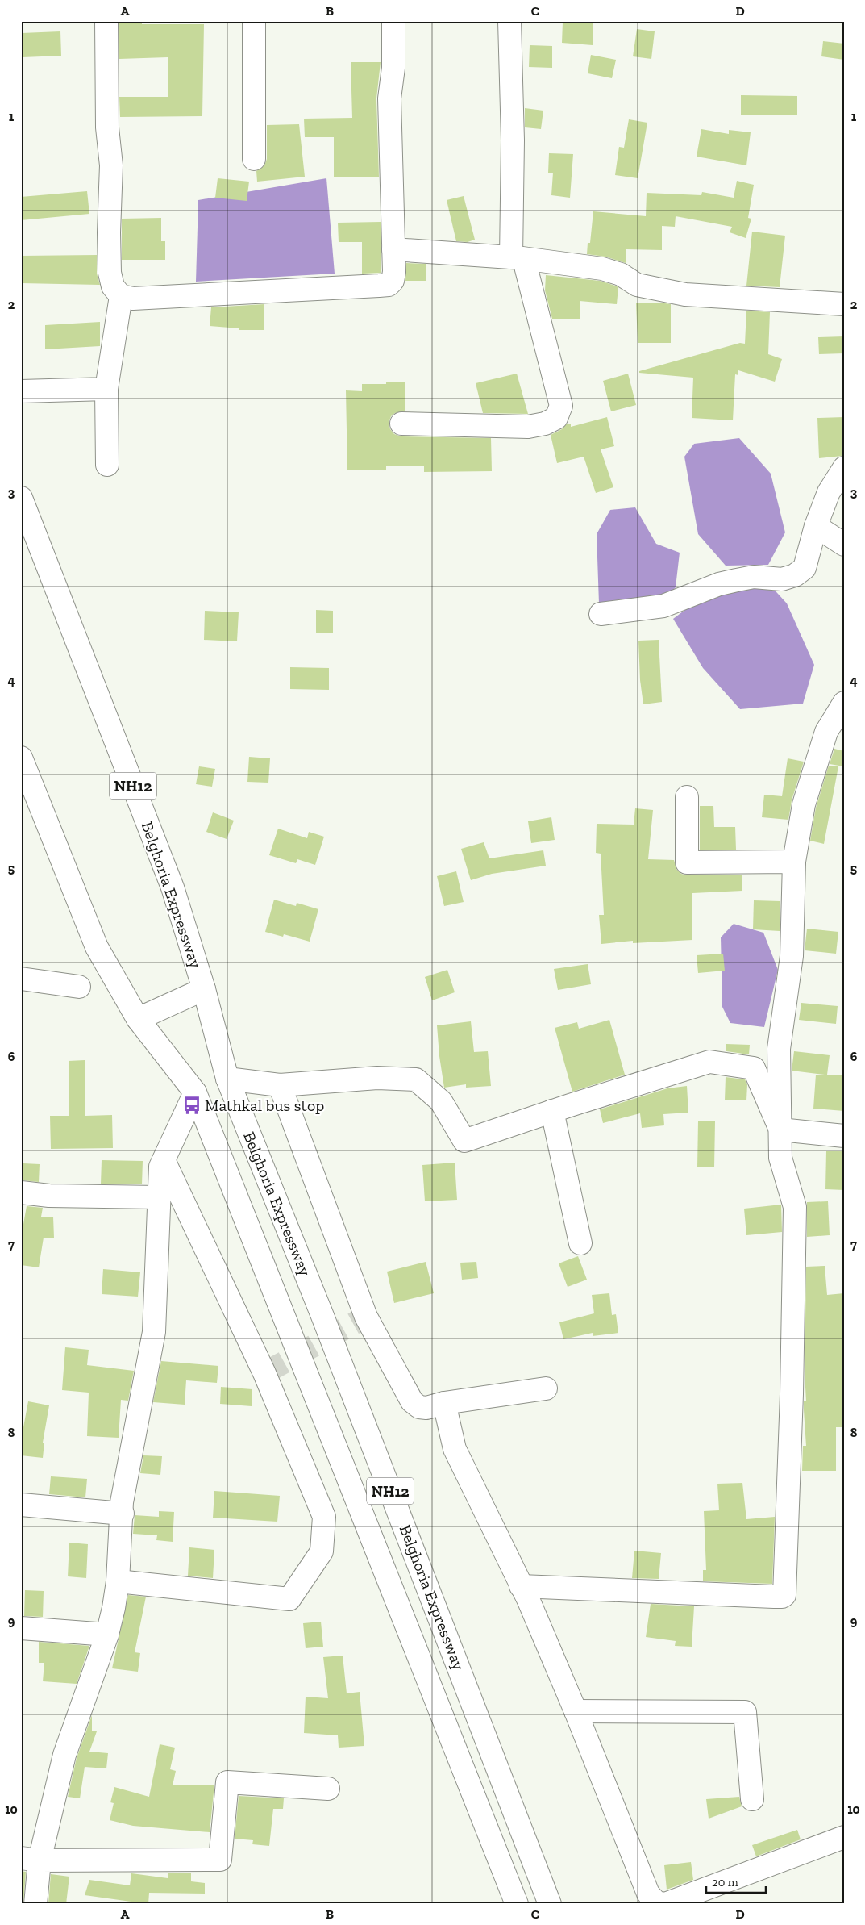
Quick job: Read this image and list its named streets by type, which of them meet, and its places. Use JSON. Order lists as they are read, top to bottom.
{
  "streets": {
    "main road": ["NH12", "Belghoria Expressway"]
  },
  "places": {
    "bus stop": ["Mathkal bus stop"]
  },
  "scale_bar": "20 m",
  "grid": {
    "columns": [
      "A",
      "B",
      "C",
      "D"
    ],
    "rows": [
      "1",
      "2",
      "3",
      "4",
      "5",
      "6",
      "7",
      "8",
      "9",
      "10"
    ]
  }
}
